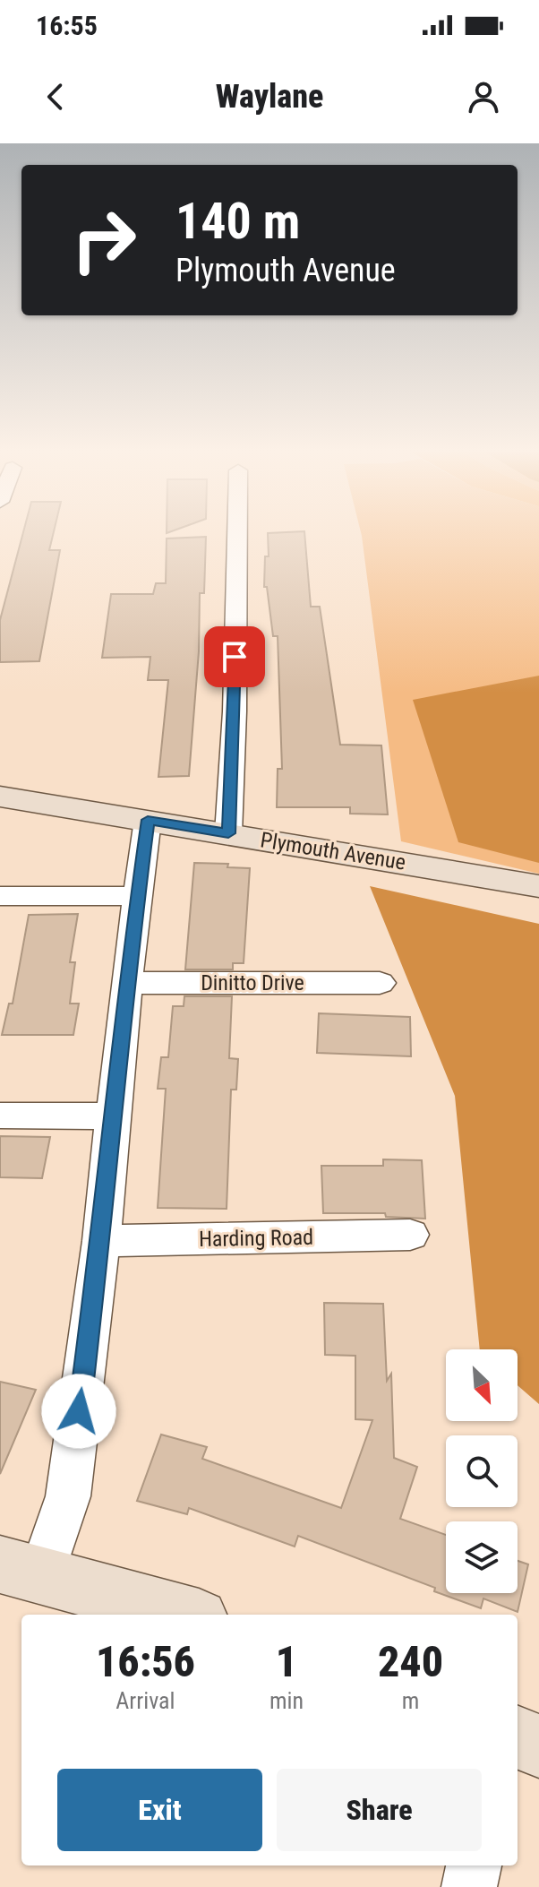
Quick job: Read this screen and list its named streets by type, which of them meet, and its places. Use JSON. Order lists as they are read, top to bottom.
{
  "streets": {
    "street": ["Plymouth Avenue", "Dinitto Drive", "Harding Road"]
  },
  "north": "bottom right",
  "page": {
    "status": "16:55",
    "header": "Waylane",
    "turn": ["140 m", "Plymouth Avenue"],
    "eta": [
      "16:56",
      "Arrival",
      "1",
      "min",
      "240",
      "m"
    ],
    "buttons": ["Exit", "Share"]
  }
}
